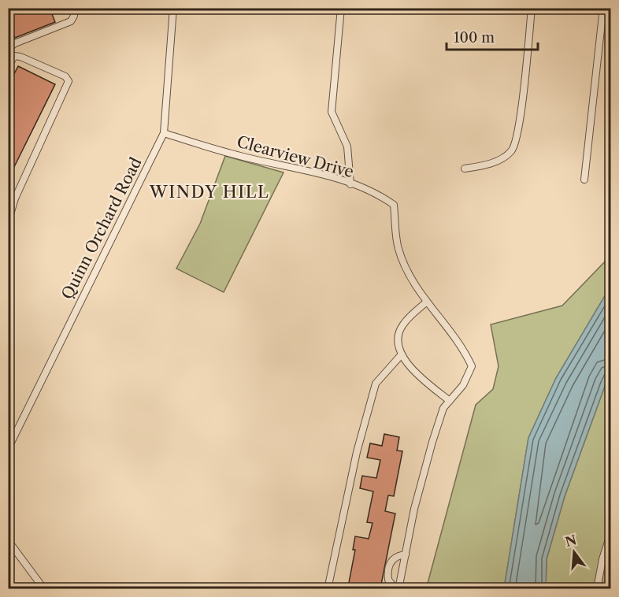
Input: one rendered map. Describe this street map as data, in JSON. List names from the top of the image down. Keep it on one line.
{"streets":{"street":["Clearview Drive","Quinn Orchard Road"]},"crossings":[["Clearview Drive","Quinn Orchard Road"]],"districts":["WINDY HILL"],"scale_bar":"100 m","north":"top"}
